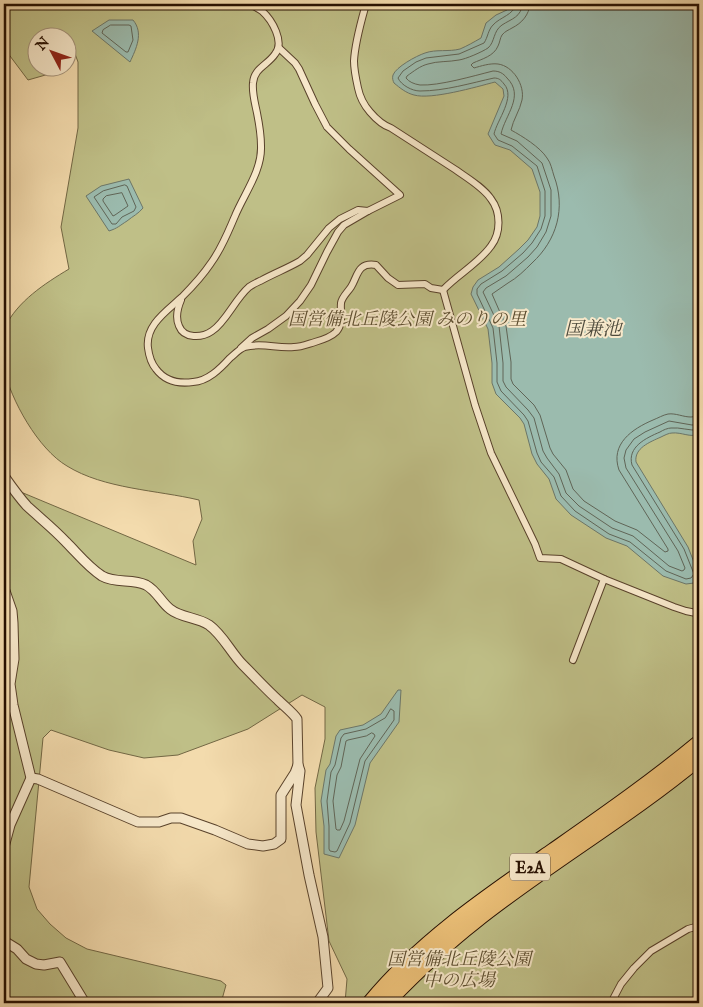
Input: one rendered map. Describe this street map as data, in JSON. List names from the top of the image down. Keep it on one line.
{"streets":{"highway":["E2A"]},"water":["国兼池"],"parks":["国営備北丘陵公園 みのりの里","国営備北丘陵公園 中の広場"],"north":"top left"}
